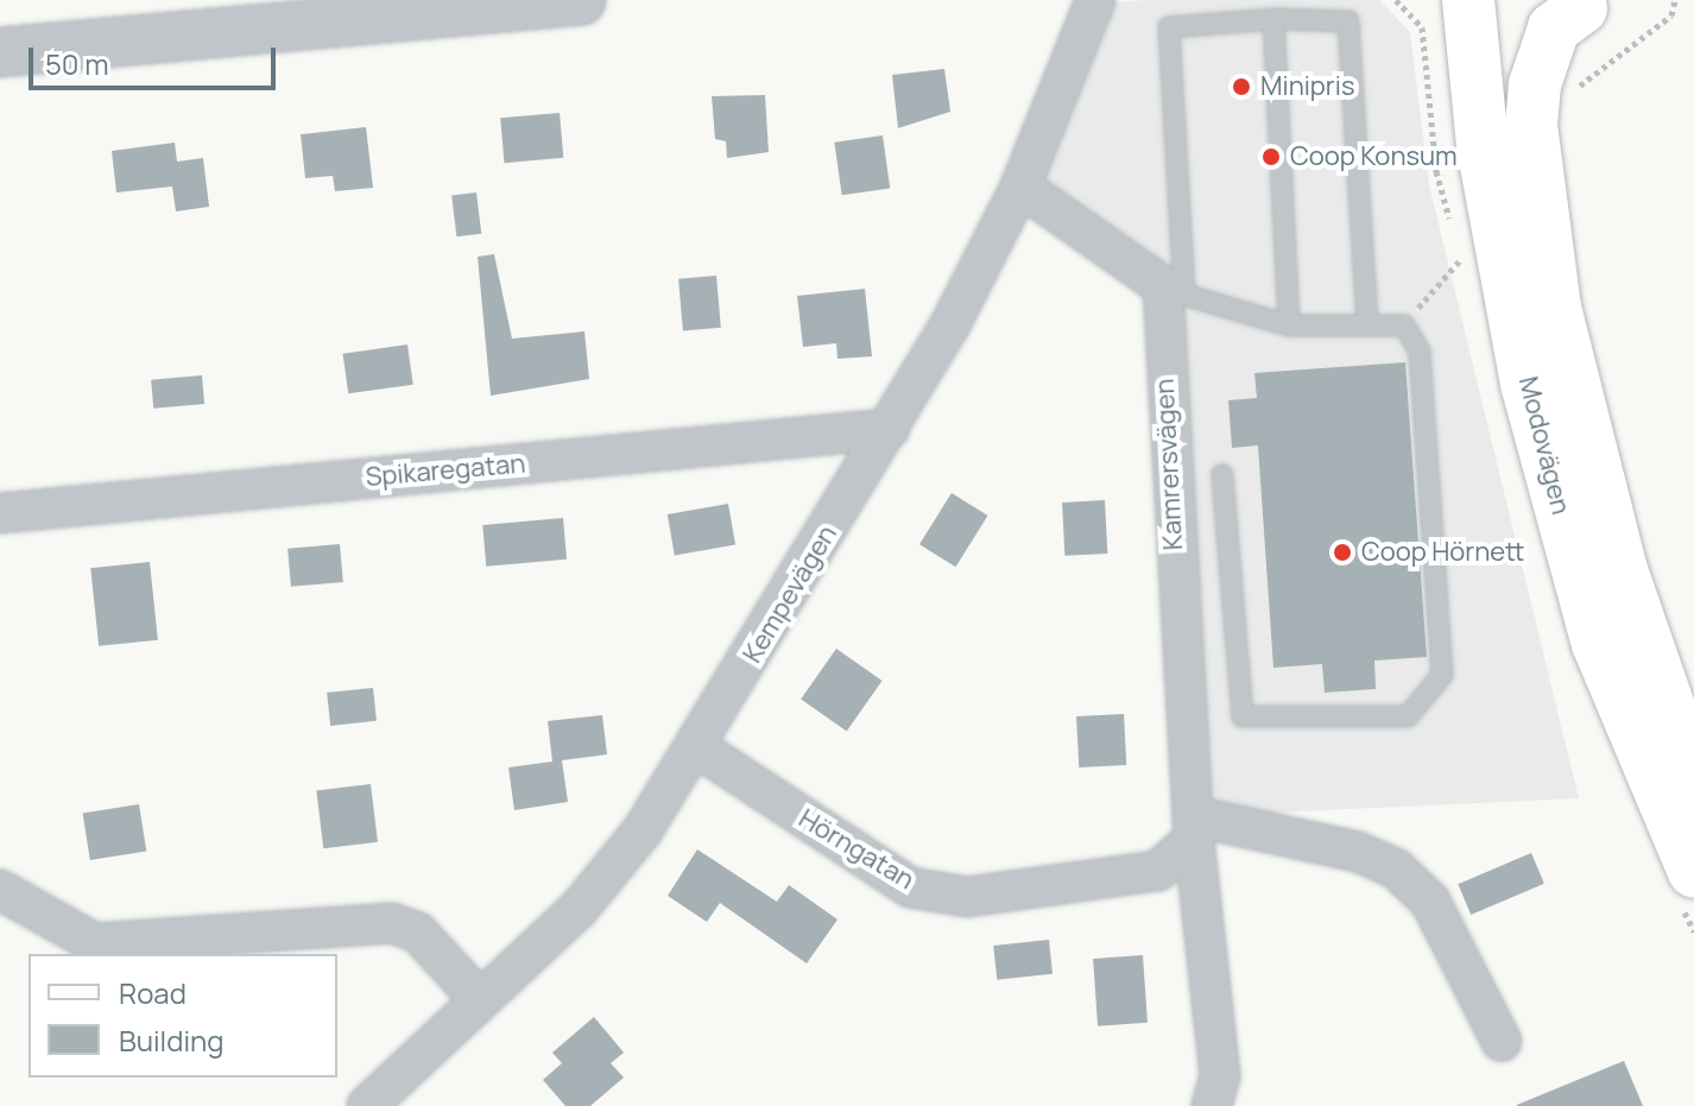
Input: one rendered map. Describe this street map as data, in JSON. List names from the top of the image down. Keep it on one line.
{"streets":{"main road":["Modovägen"],"street":["Kamrersvägen","Spikaregatan","Kempevägen","Hörngatan"]},"crossings":[["Kamrersvägen","Hörngatan"],["Spikaregatan","Kempevägen"],["Kempevägen","Hörngatan"]],"places":["Minipris","Coop Konsum","Coop Hörnett"],"legend":["Road","Building"],"scale_bar":"50 m"}
